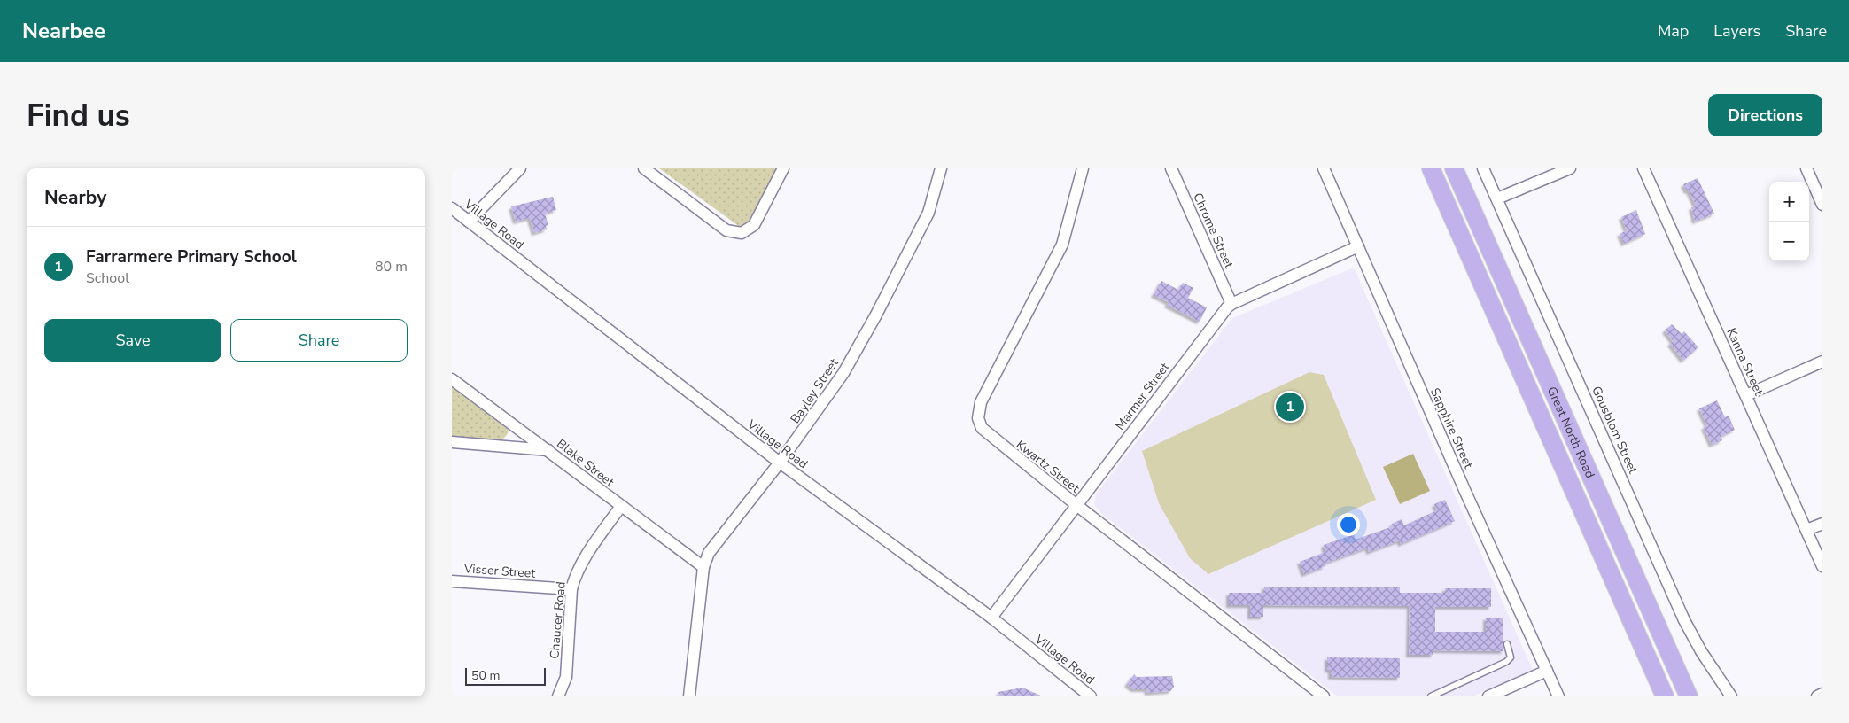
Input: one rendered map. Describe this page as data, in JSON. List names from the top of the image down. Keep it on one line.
{"streets":{"main road":["Great North Road"],"street":["Village Road","Chrome Street","Kanna Street","Bayley Street","Marmer Street","Sapphire Street","Gousblom Street","Blake Street","Kwartz Street","Visser Street","Chaucer Road"]},"crossings":[["Village Road","Bayley Street"],["Village Road","Marmer Street"],["Chrome Street","Marmer Street"],["Bayley Street","Blake Street"],["Marmer Street","Sapphire Street"],["Marmer Street","Kwartz Street"],["Blake Street","Chaucer Road"],["Visser Street","Chaucer Road"]],"scale_bar":"50 m","page":{"header":"Nearbee","nav":["Map","Layers","Share"],"buttons":["Directions",["Save","Share"]],"title":"Find us","heading":"Nearby","map_buttons":["+","−"],"list":[{"mark":"1","name":"Farrarmere Primary School","note":"School","value":"80 m"}],"pins":"1","scale":"50 m"}}
